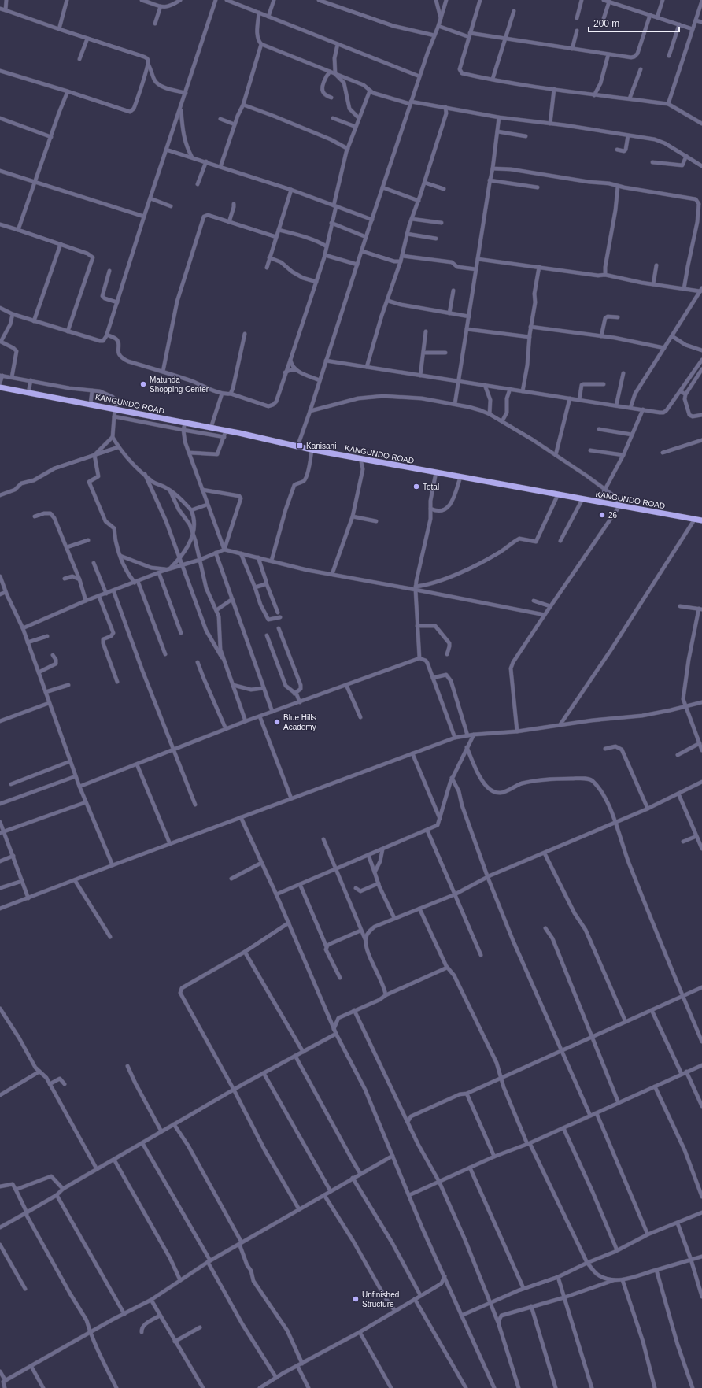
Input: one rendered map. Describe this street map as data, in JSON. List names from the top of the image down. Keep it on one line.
{"streets":{"highway":["KANGUNDO ROAD"]},"places":{"other":["Matunda Shopping Center","Total","26","Blue Hills Academy","Unfinished Structure"],"transit":["Kanisani"]},"scale_bar":"200 m"}
